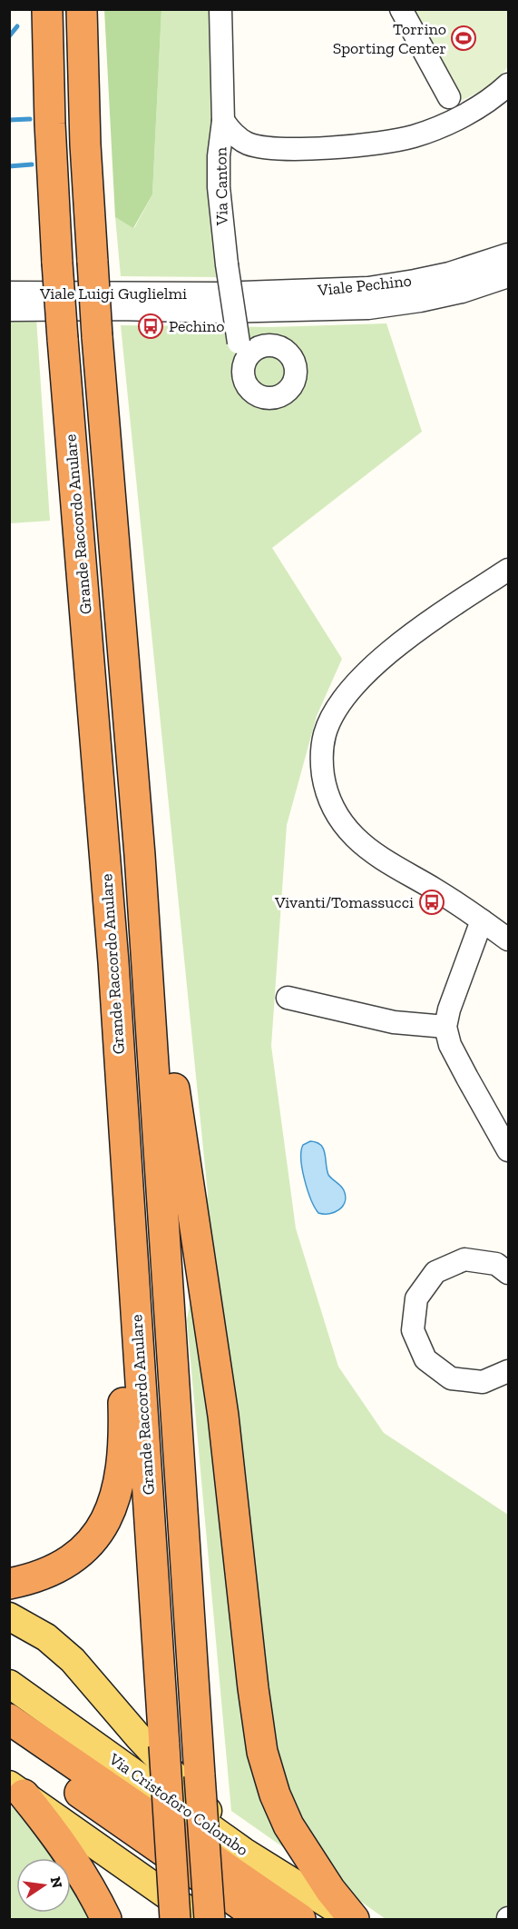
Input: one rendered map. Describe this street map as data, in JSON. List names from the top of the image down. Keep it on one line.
{"streets":{"highway":["Grande Raccordo Anulare","Via Cristoforo Colombo"],"street":["Via Canton","Viale Pechino","Viale Luigi Guglielmi"]},"crossings":[["Viale Pechino","Viale Luigi Guglielmi"]],"places":{"sports":["Torrino Sporting Center"],"bus stop":["Pechino","Vivanti/Tomassucci"]},"north":"right"}
